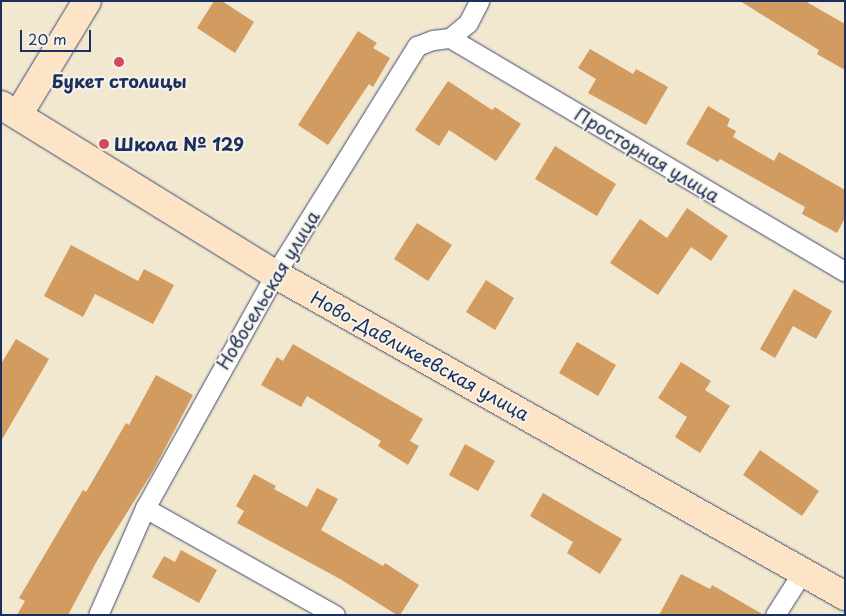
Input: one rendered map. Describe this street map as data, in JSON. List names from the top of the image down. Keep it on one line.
{"streets":{"street":["Просторная улица","Новосельская улица","Ново-Давликеевская улица"]},"crossings":[["Просторная улица","Новосельская улица"],["Новосельская улица","Ново-Давликеевская улица"]],"places":["Букет столицы","Школа № 129"],"scale_bar":"20 m"}
